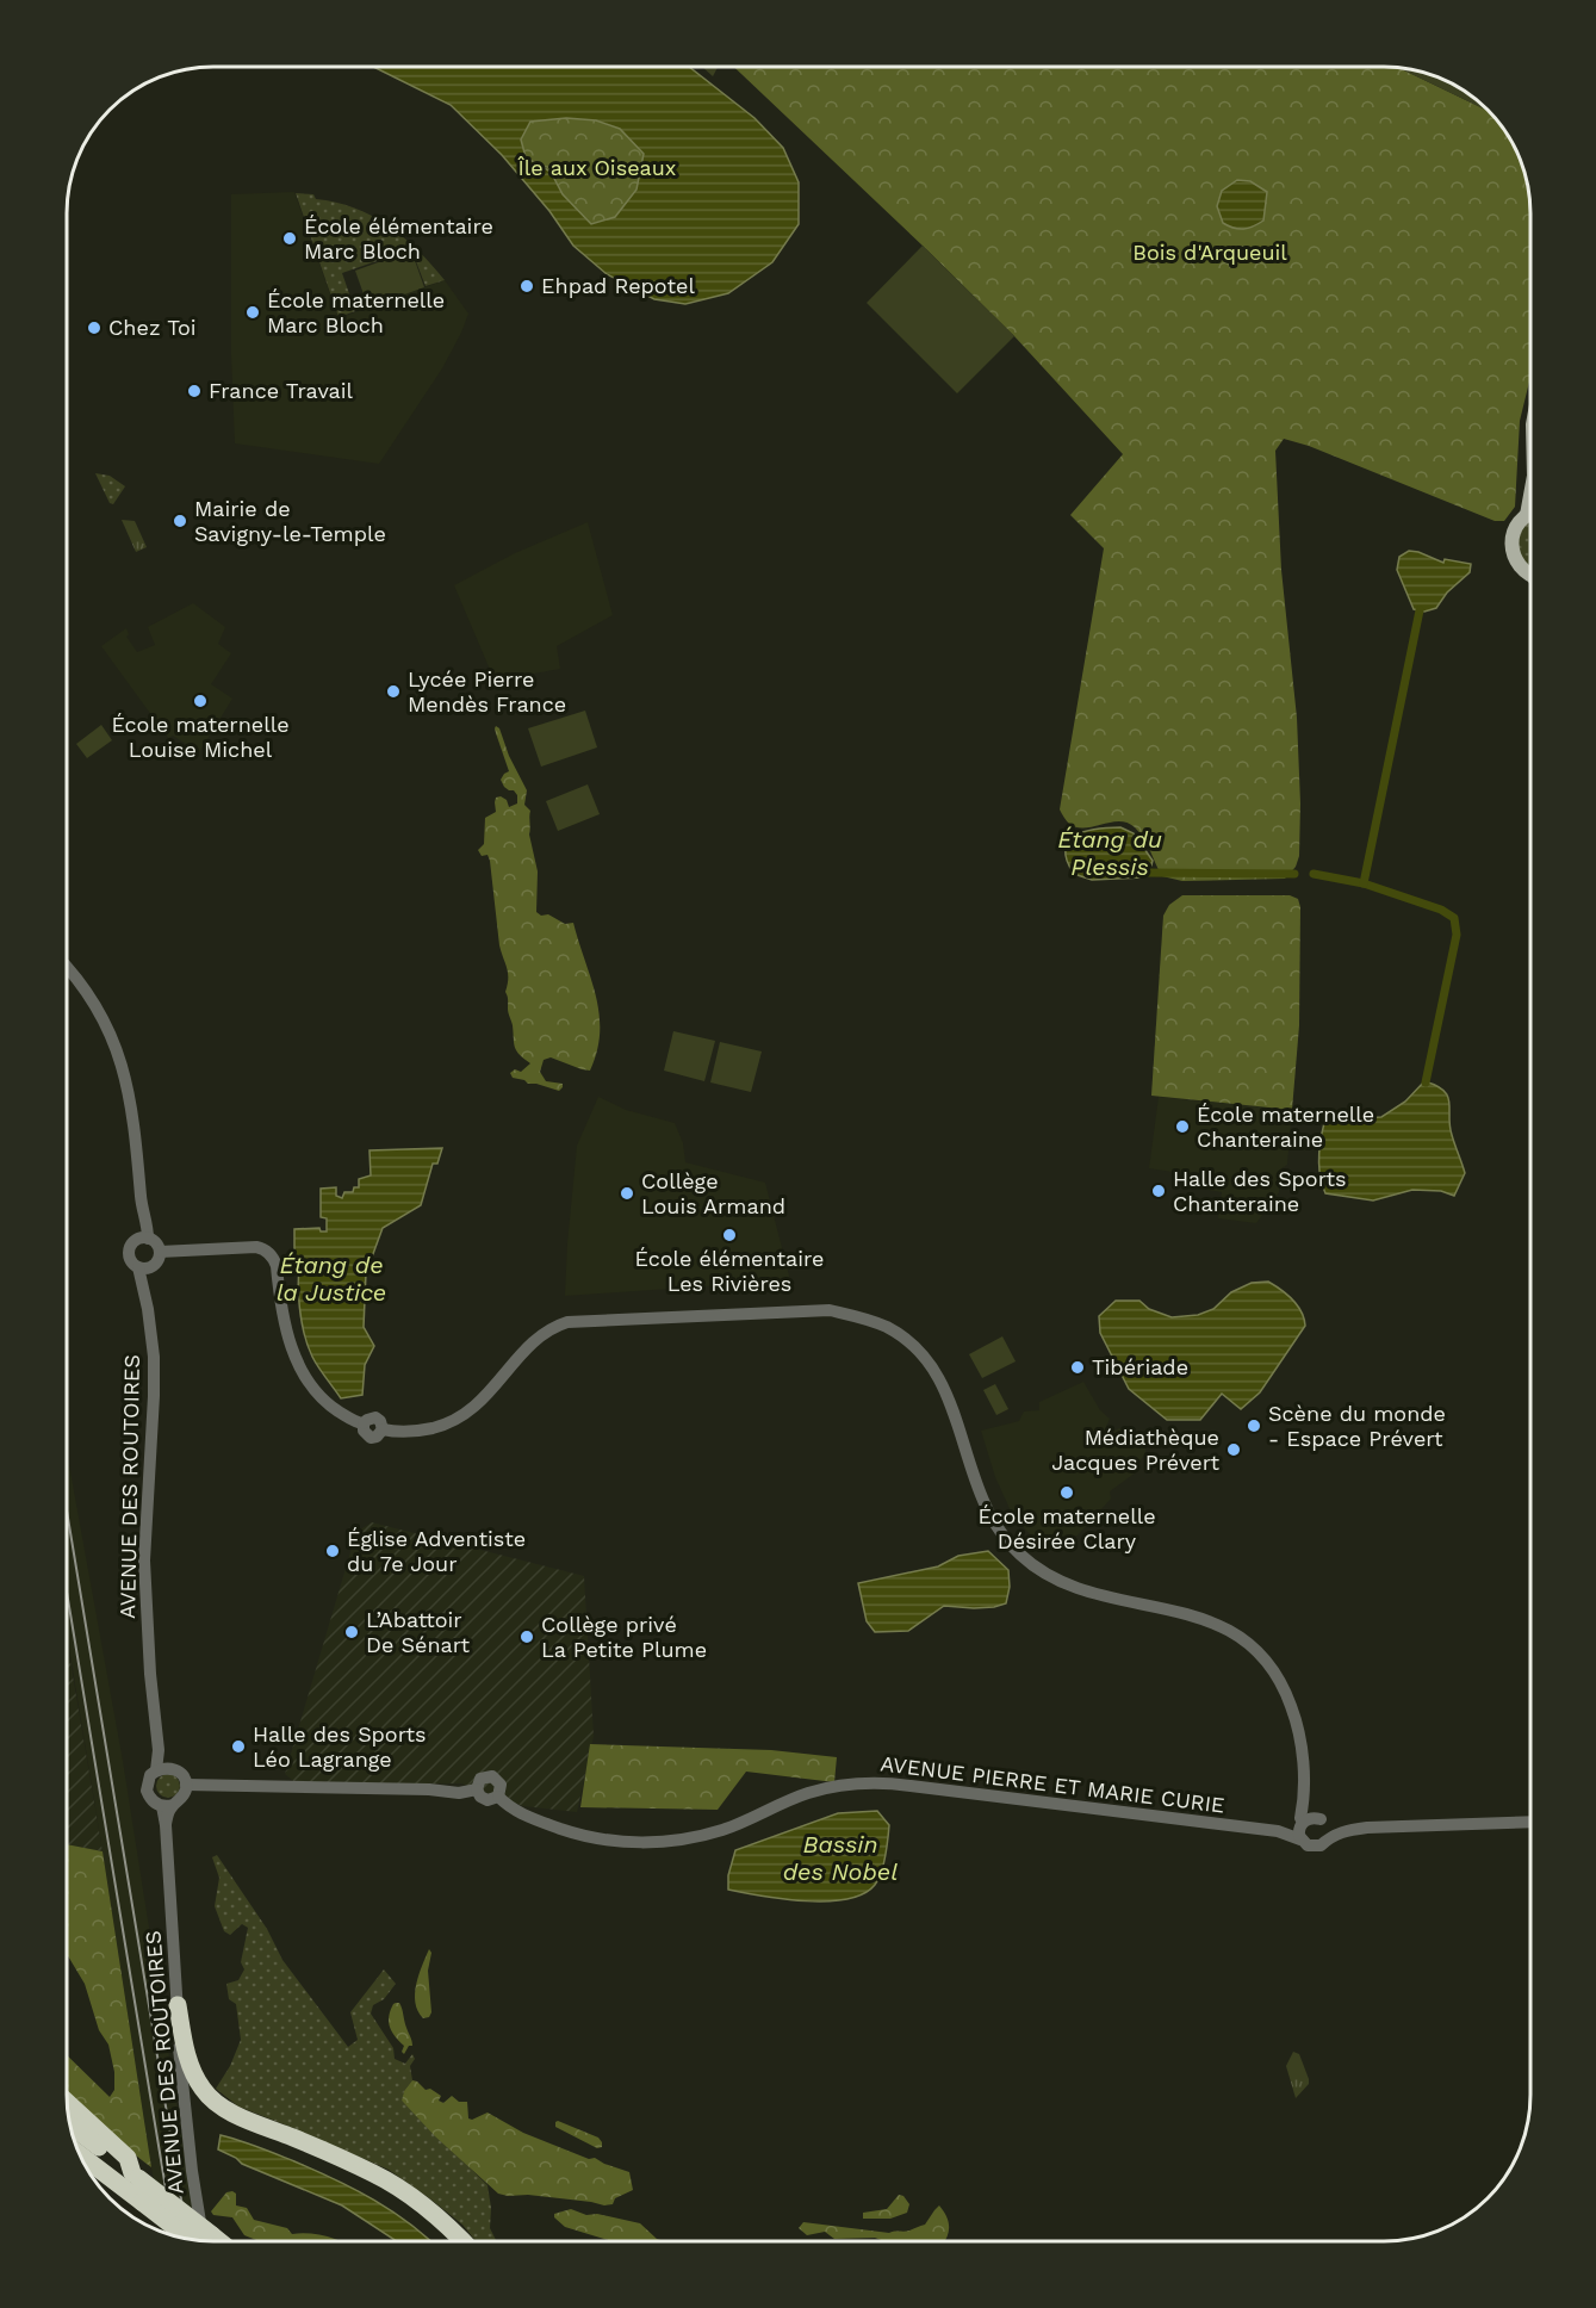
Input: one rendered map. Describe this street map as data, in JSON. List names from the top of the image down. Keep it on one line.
{"streets":{"street":["AVENUE DES ROUTOIRES","AVENUE PIERRE ET MARIE CURIE"]},"water":["Étang du Plessis","Étang de la Justice","Bassin des Nobel"],"parks":["Île aux Oiseaux","Bois d'Arqueuil"],"places":["École élémentaire Marc Bloch","Ehpad Repotel","École maternelle Marc Bloch","Chez Toi","France Travail","Mairie de Savigny-le-Temple","Lycée Pierre Mendès France","École maternelle Louise Michel","École maternelle Chanteraine","Halle des Sports Chanteraine","Collège Louis Armand","École élémentaire Les Rivières","Tibériade","Scène du monde - Espace Prévert","Médiathèque Jacques Prévert","École maternelle Désirée Clary","Église Adventiste du 7e Jour","L’Abattoir De Sénart","Collège privé La Petite Plume","Halle des Sports Léo Lagrange"]}
